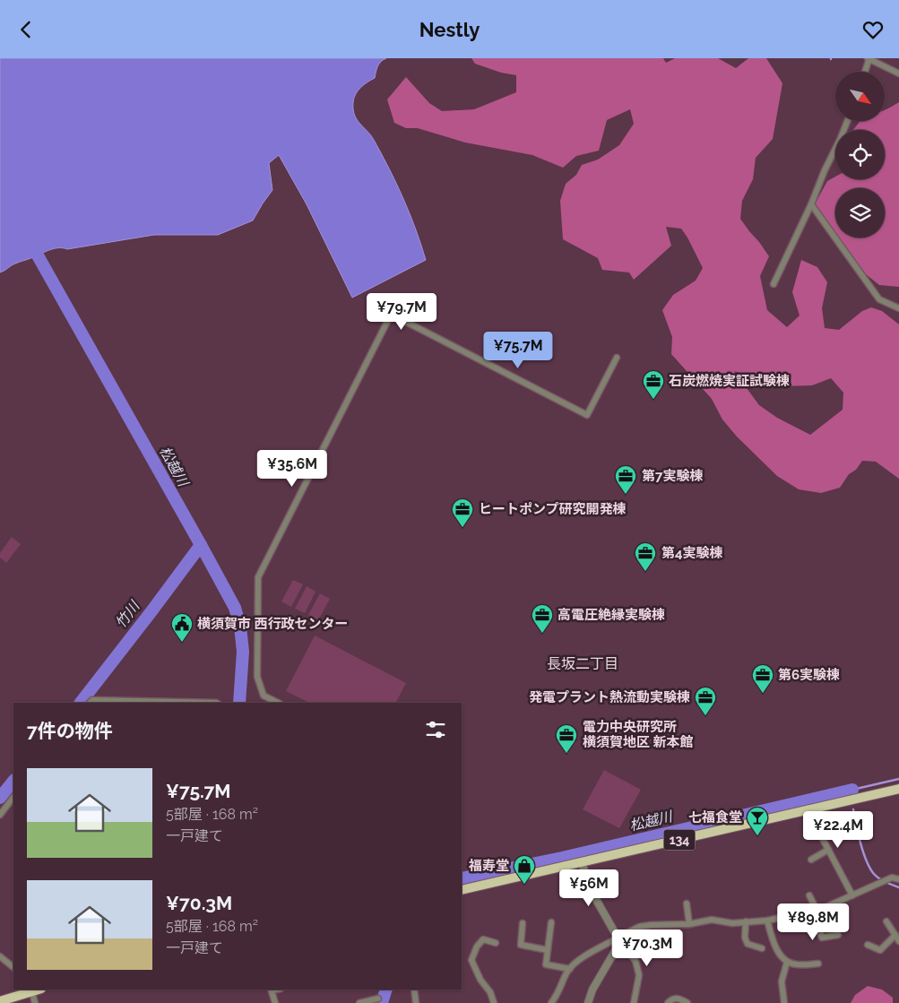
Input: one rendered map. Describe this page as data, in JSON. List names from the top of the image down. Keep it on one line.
{"streets":{"highway":["134"]},"districts":["長坂二丁目"],"water":["松越川","竹川"],"places":{"office":["石炭燃焼実証試験棟","第7実験棟","ヒートポンプ研究開発棟","第4実験棟","高電圧絶縁実験棟","第6実験棟","発電プラント熱流動実験棟","電力中央研究所 横須賀地区 新本館"],"public building":["横須賀市 西行政センター"],"bar":["七福食堂"],"shop":["福寿堂"]},"north":"bottom right","page":{"header":"Nestly","price":["¥79.7M","¥75.7M","¥35.6M","¥22.4M","¥56M","¥89.8M","¥70.3M"],"heading":"7件の物件","list":[{"name":"¥75.7M","note":"5部屋 · 168 m² · 一戸建て"},{"name":"¥70.3M","note":"5部屋 · 168 m² · 一戸建て"}]}}
